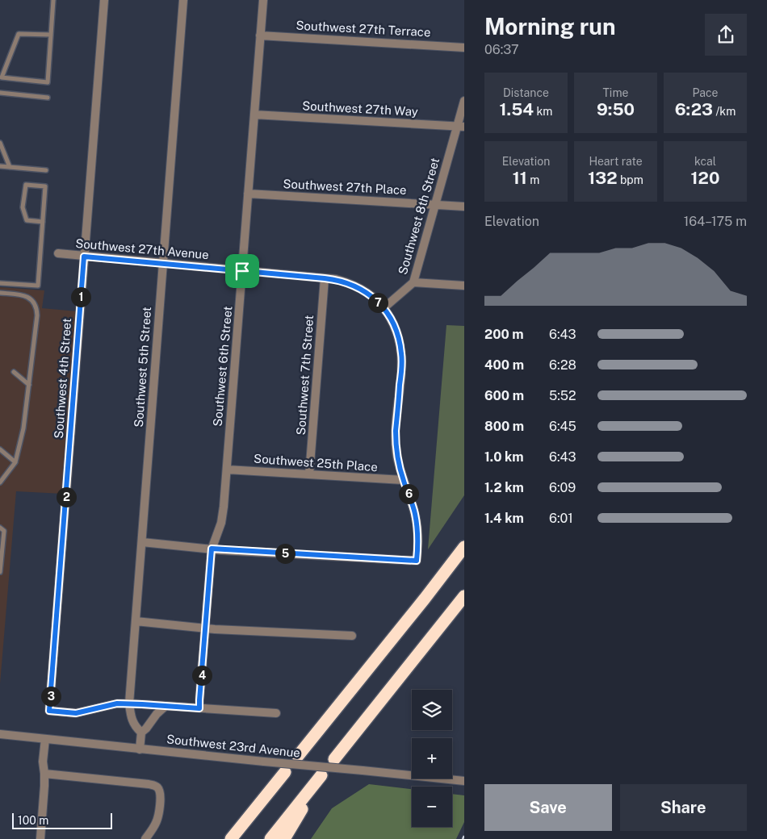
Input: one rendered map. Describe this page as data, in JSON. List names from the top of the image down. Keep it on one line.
{"streets":{"street":["Southwest 27th Terrace","Southwest 27th Way","Southwest 27th Place","Southwest 8th Street","Southwest 27th Avenue","Southwest 6th Street","Southwest 5th Street","Southwest 7th Street","Southwest 4th Street","Southwest 25th Place","Southwest 23rd Avenue"]},"crossings":[["Southwest 27th Terrace","Southwest 6th Street"],["Southwest 27th Way","Southwest 8th Street"],["Southwest 27th Way","Southwest 6th Street"],["Southwest 27th Place","Southwest 8th Street"],["Southwest 27th Place","Southwest 6th Street"],["Southwest 8th Street","Southwest 27th Avenue"],["Southwest 27th Avenue","Southwest 6th Street"],["Southwest 27th Avenue","Southwest 5th Street"],["Southwest 27th Avenue","Southwest 7th Street"],["Southwest 27th Avenue","Southwest 4th Street"],["Southwest 6th Street","Southwest 25th Place"],["Southwest 5th Street","Southwest 4th Street"],["Southwest 7th Street","Southwest 25th Place"]],"scale_bar":"100 m","page":{"heading":["Morning run","06:37"],"stats":[["Distance","1.54 km"],["Time","9:50"],["Pace","6:23 /km"],["Elevation","11 m"],["Heart rate","132 bpm"],["kcal","120"]],"chart":["Elevation","164–175 m"],"pins":["1","7","6","2","5","4","3"],"list":[{"name":"200 m","note":"6:43"},{"name":"400 m","note":"6:28"},{"name":"600 m","note":"5:52"},{"name":"800 m","note":"6:45"},{"name":"1.0 km","note":"6:43"},{"name":"1.2 km","note":"6:09"},{"name":"1.4 km","note":"6:01"}],"map_buttons":["+","−"],"buttons":["Save","Share"],"scale":"100 m"}}
